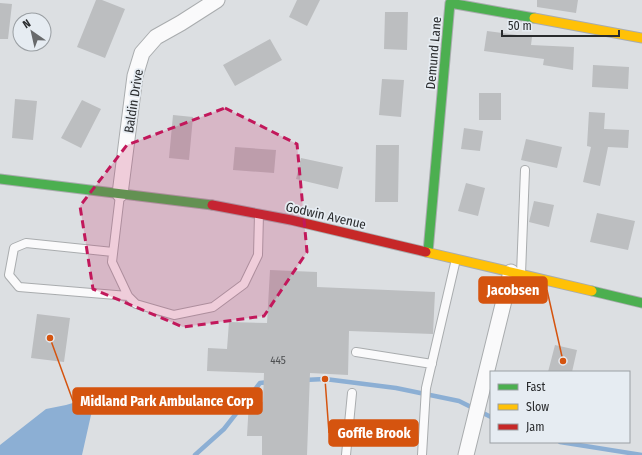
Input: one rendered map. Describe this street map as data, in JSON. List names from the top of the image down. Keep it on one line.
{"streets":{"main road":["Demund Lane","Godwin Avenue"],"street":["Baldin Drive"]},"crossings":[["Demund Lane","Godwin Avenue"],["Baldin Drive","Godwin Avenue"]],"places":["Midland Park Ambulance Corp","Jacobsen","Goffle Brook"],"house_numbers":["445"],"legend":["Fast","Slow","Jam"],"scale_bar":"50 m","north":"top left"}
